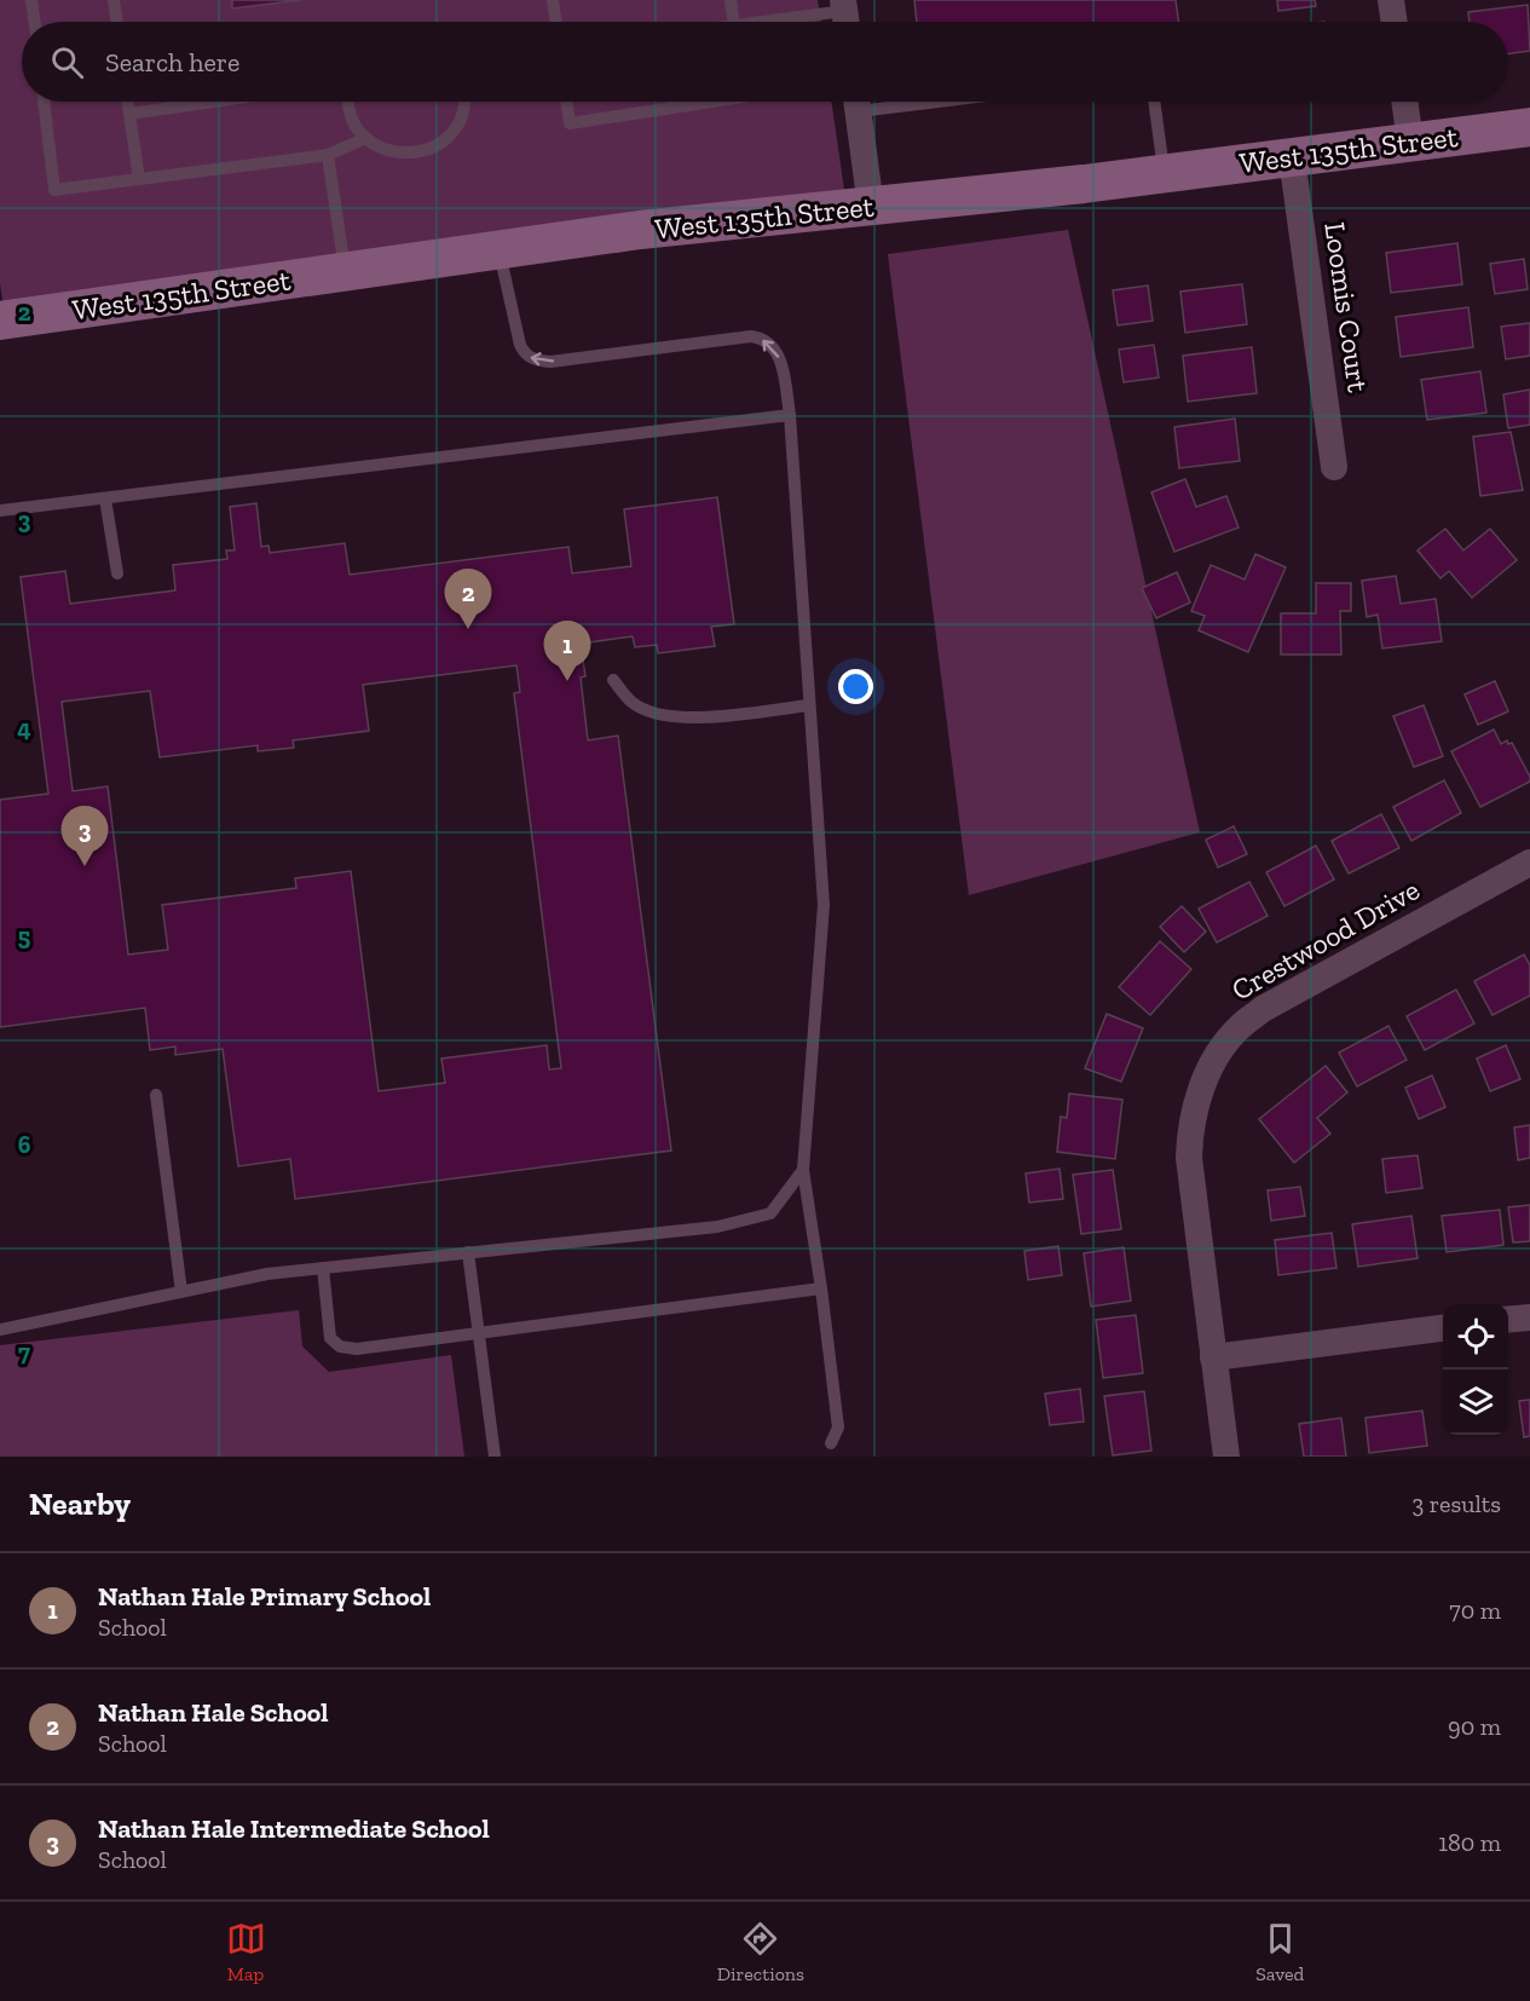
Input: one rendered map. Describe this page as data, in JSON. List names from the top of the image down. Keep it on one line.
{"streets":{"street":["West 135th Street","Loomis Court","Crestwood Drive"]},"crossings":[["West 135th Street","Loomis Court"]],"page":{"search":"Search here","pins":["2","1","3"],"heading":["Nearby","3 results"],"list":[{"mark":"1","name":"Nathan Hale Primary School","note":"School","value":"70 m"},{"mark":"2","name":"Nathan Hale School","note":"School","value":"90 m"},{"mark":"3","name":"Nathan Hale Intermediate School","note":"School","value":"180 m"}],"nav":["Map","Directions","Saved"]},"grid":{"rows":["2","3","4","5","6","7"]}}
